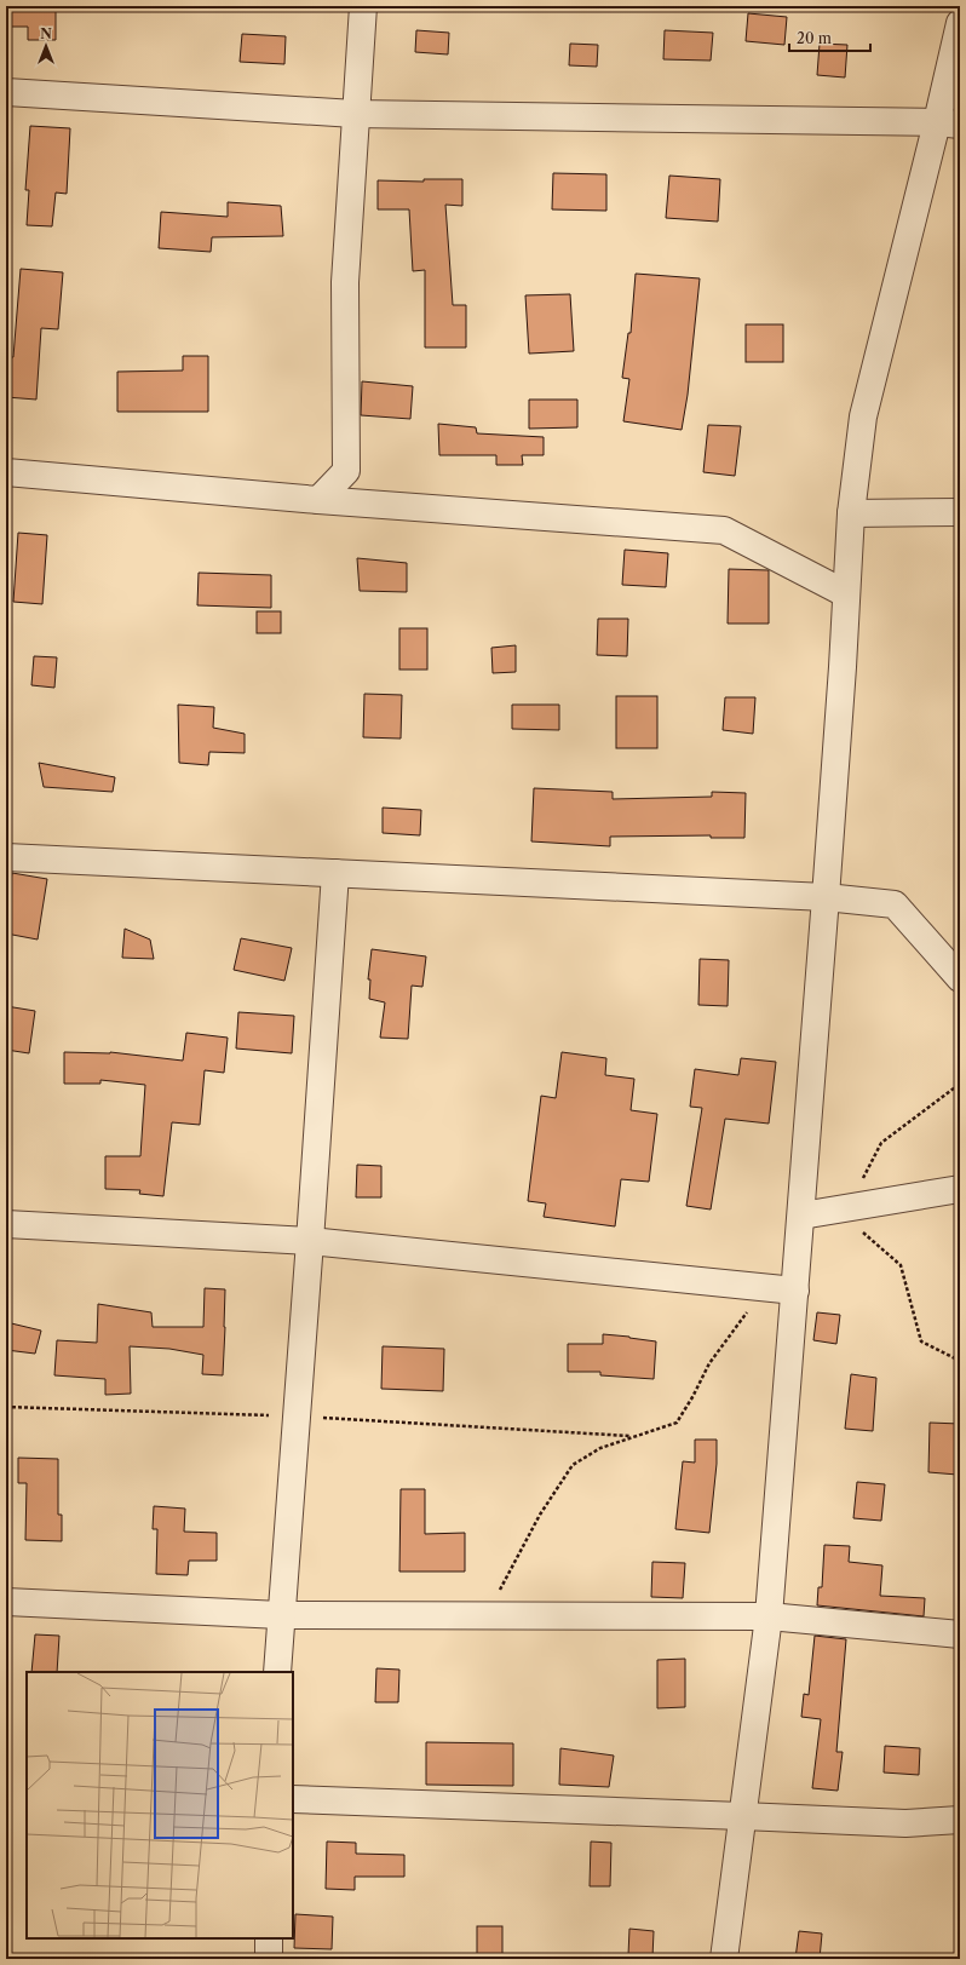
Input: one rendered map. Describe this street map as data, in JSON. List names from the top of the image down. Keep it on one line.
{"scale_bar":"20 m","north":"top"}
